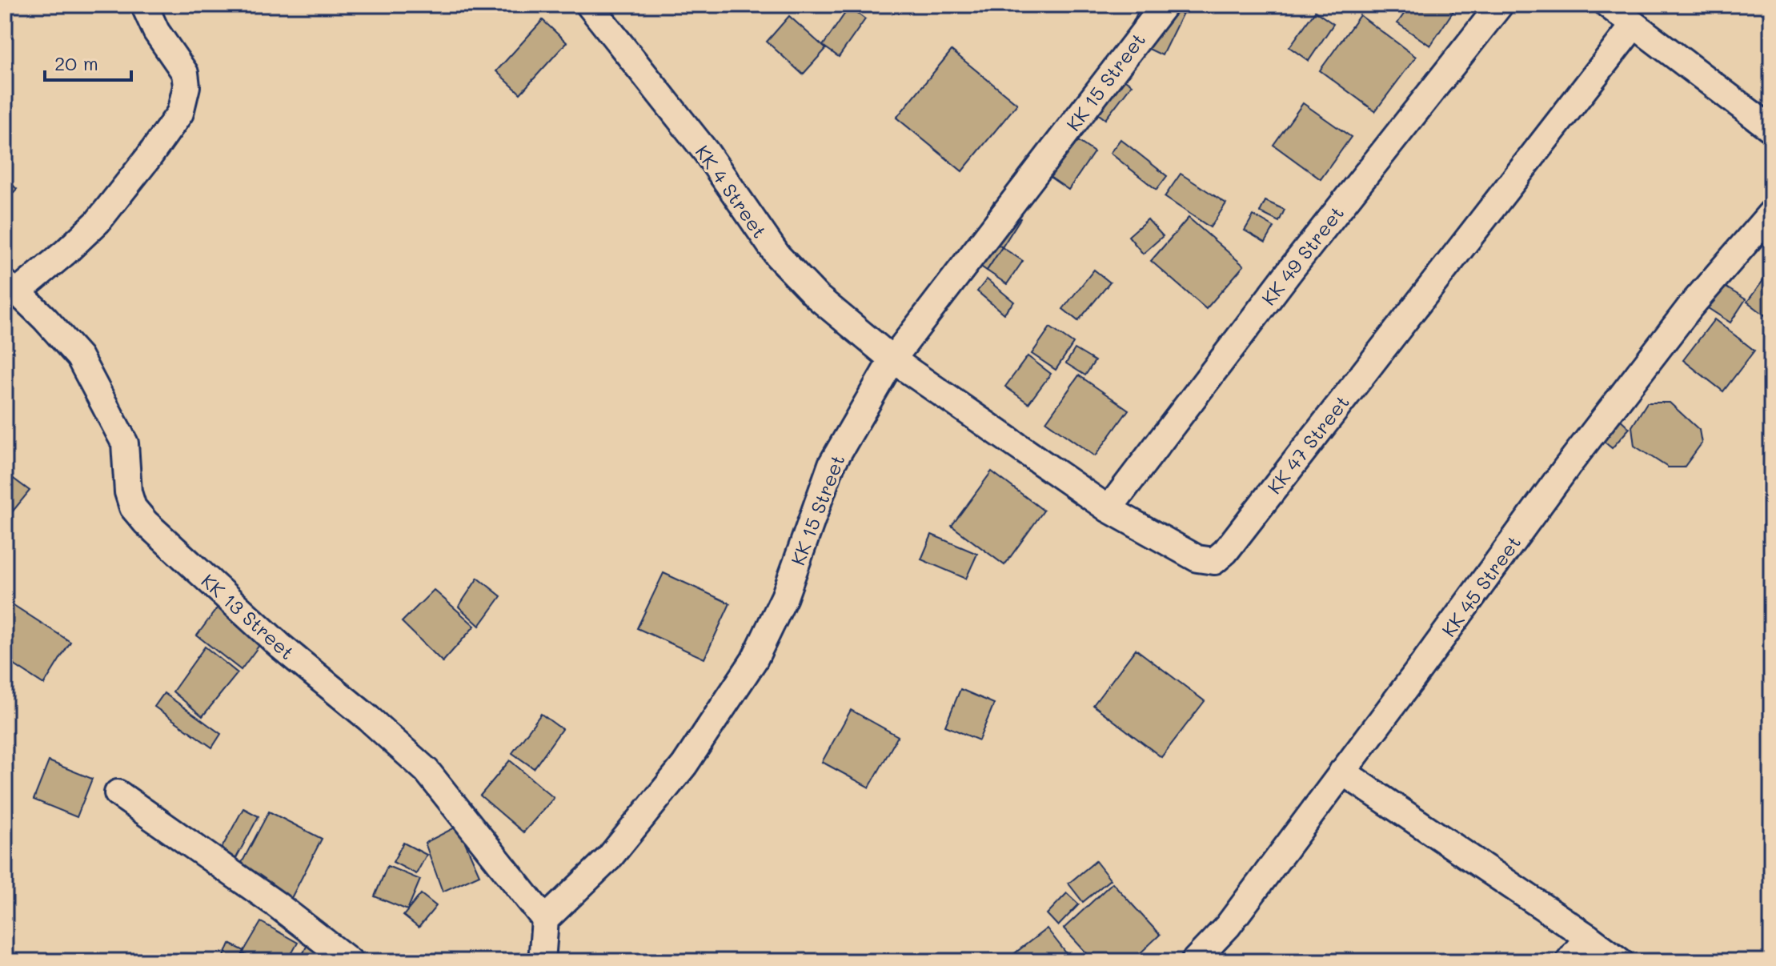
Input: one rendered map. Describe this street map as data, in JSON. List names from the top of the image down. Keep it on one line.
{"streets":{"street":["KK 15 Street","KK 4 Street","KK 49 Street","KK 47 Street","KK 45 Street","KK 13 Street"]},"crossings":[["KK 15 Street","KK 4 Street"],["KK 15 Street","KK 47 Street"],["KK 15 Street","KK 13 Street"],["KK 4 Street","KK 47 Street"],["KK 49 Street","KK 47 Street"]],"scale_bar":"20 m"}
